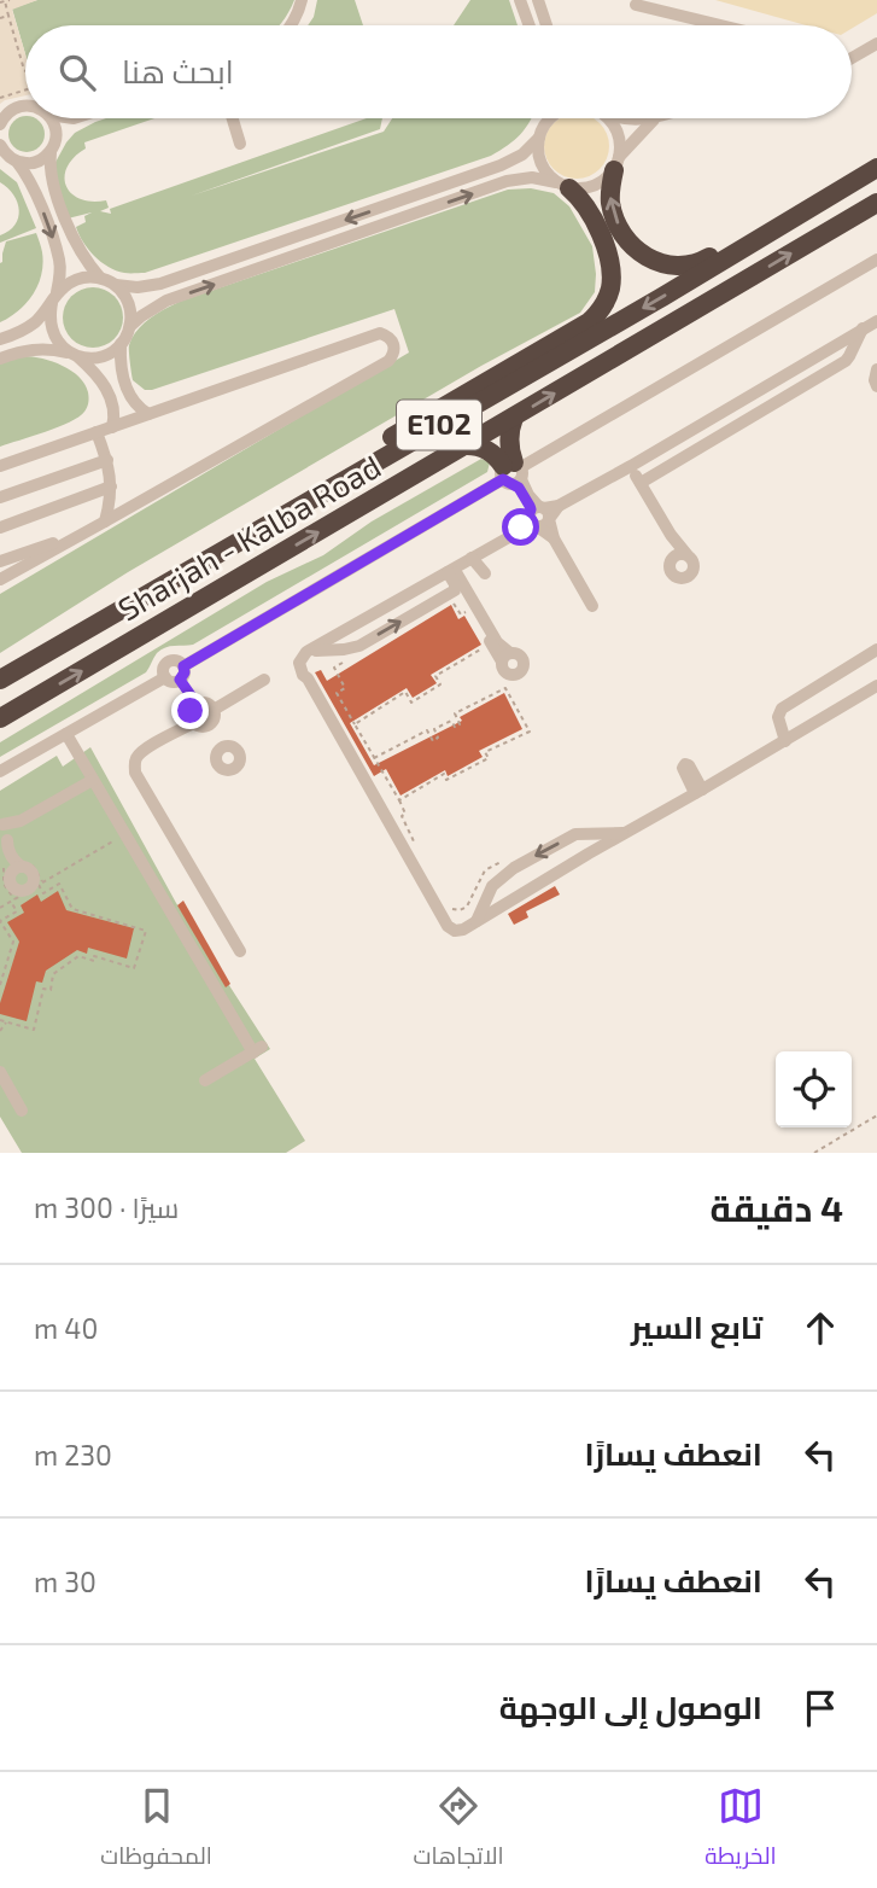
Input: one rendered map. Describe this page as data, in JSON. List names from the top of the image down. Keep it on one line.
{"streets":{"highway":["E102","Sharjah - Kalba Road"]},"page":{"search":"ابحث هنا","heading":["4 دقيقة","سيرًا · 300 m"],"list":[["تابع السير","40 m"],["انعطف يسارًا","230 m"],["انعطف يسارًا","30 m"],"الوصول إلى الوجهة"],"nav":["الخريطة","الاتجاهات","المحفوظات"]}}
